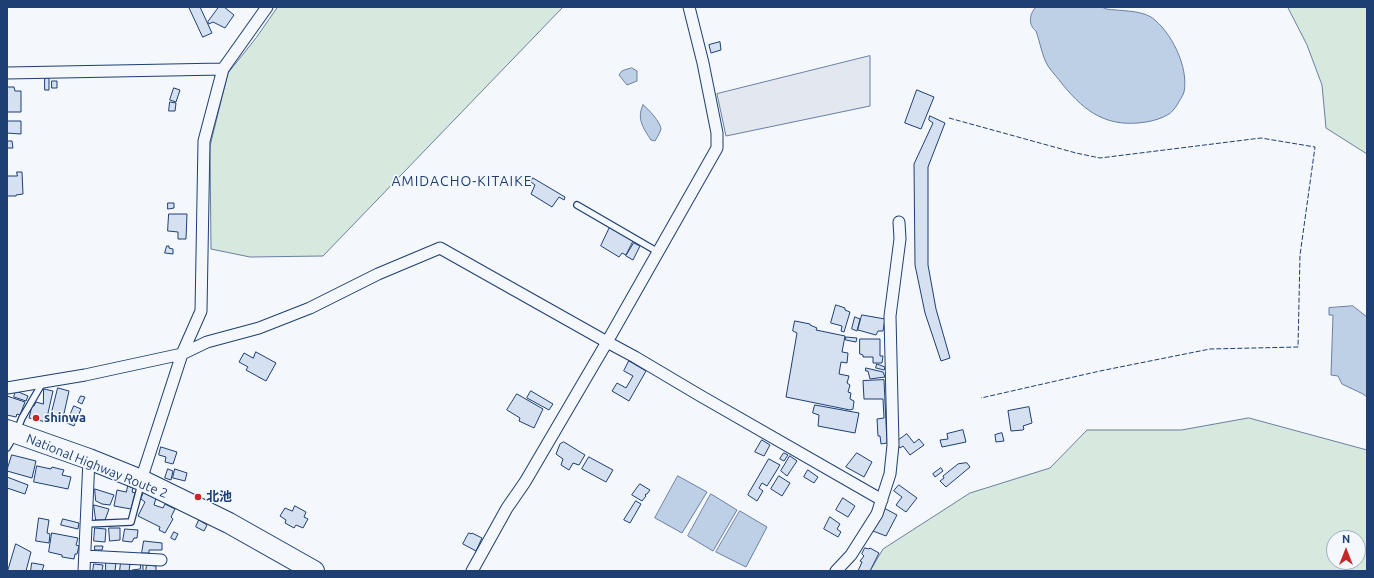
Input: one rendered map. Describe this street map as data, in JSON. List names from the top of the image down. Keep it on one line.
{"streets":{"highway":["National Highway Route 2"]},"districts":["AMIDACHO-KITAIKE"],"places":["shinwa","北池"],"north":"top"}
